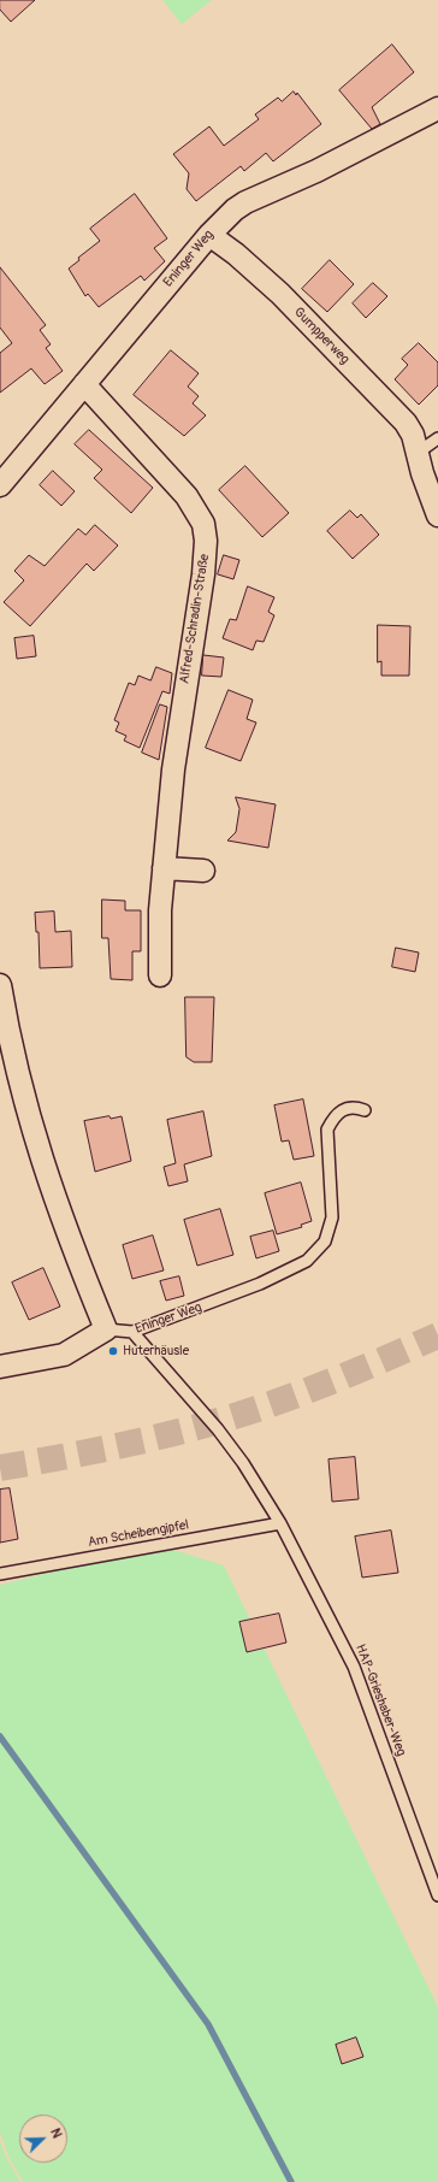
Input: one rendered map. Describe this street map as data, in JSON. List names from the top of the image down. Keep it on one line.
{"streets":{"street":["Eninger Weg","Gumpperweg","Alfred-Schradin-Straße"],"lane":["Am Scheibengipfel","HAP-Grieshaber-Weg"]},"crossings":[["Eninger Weg","Gumpperweg"],["Eninger Weg","Alfred-Schradin-Straße"],["Eninger Weg","HAP-Grieshaber-Weg"],["Am Scheibengipfel","HAP-Grieshaber-Weg"]],"places":["Huterhäusle"],"north":"top right"}
